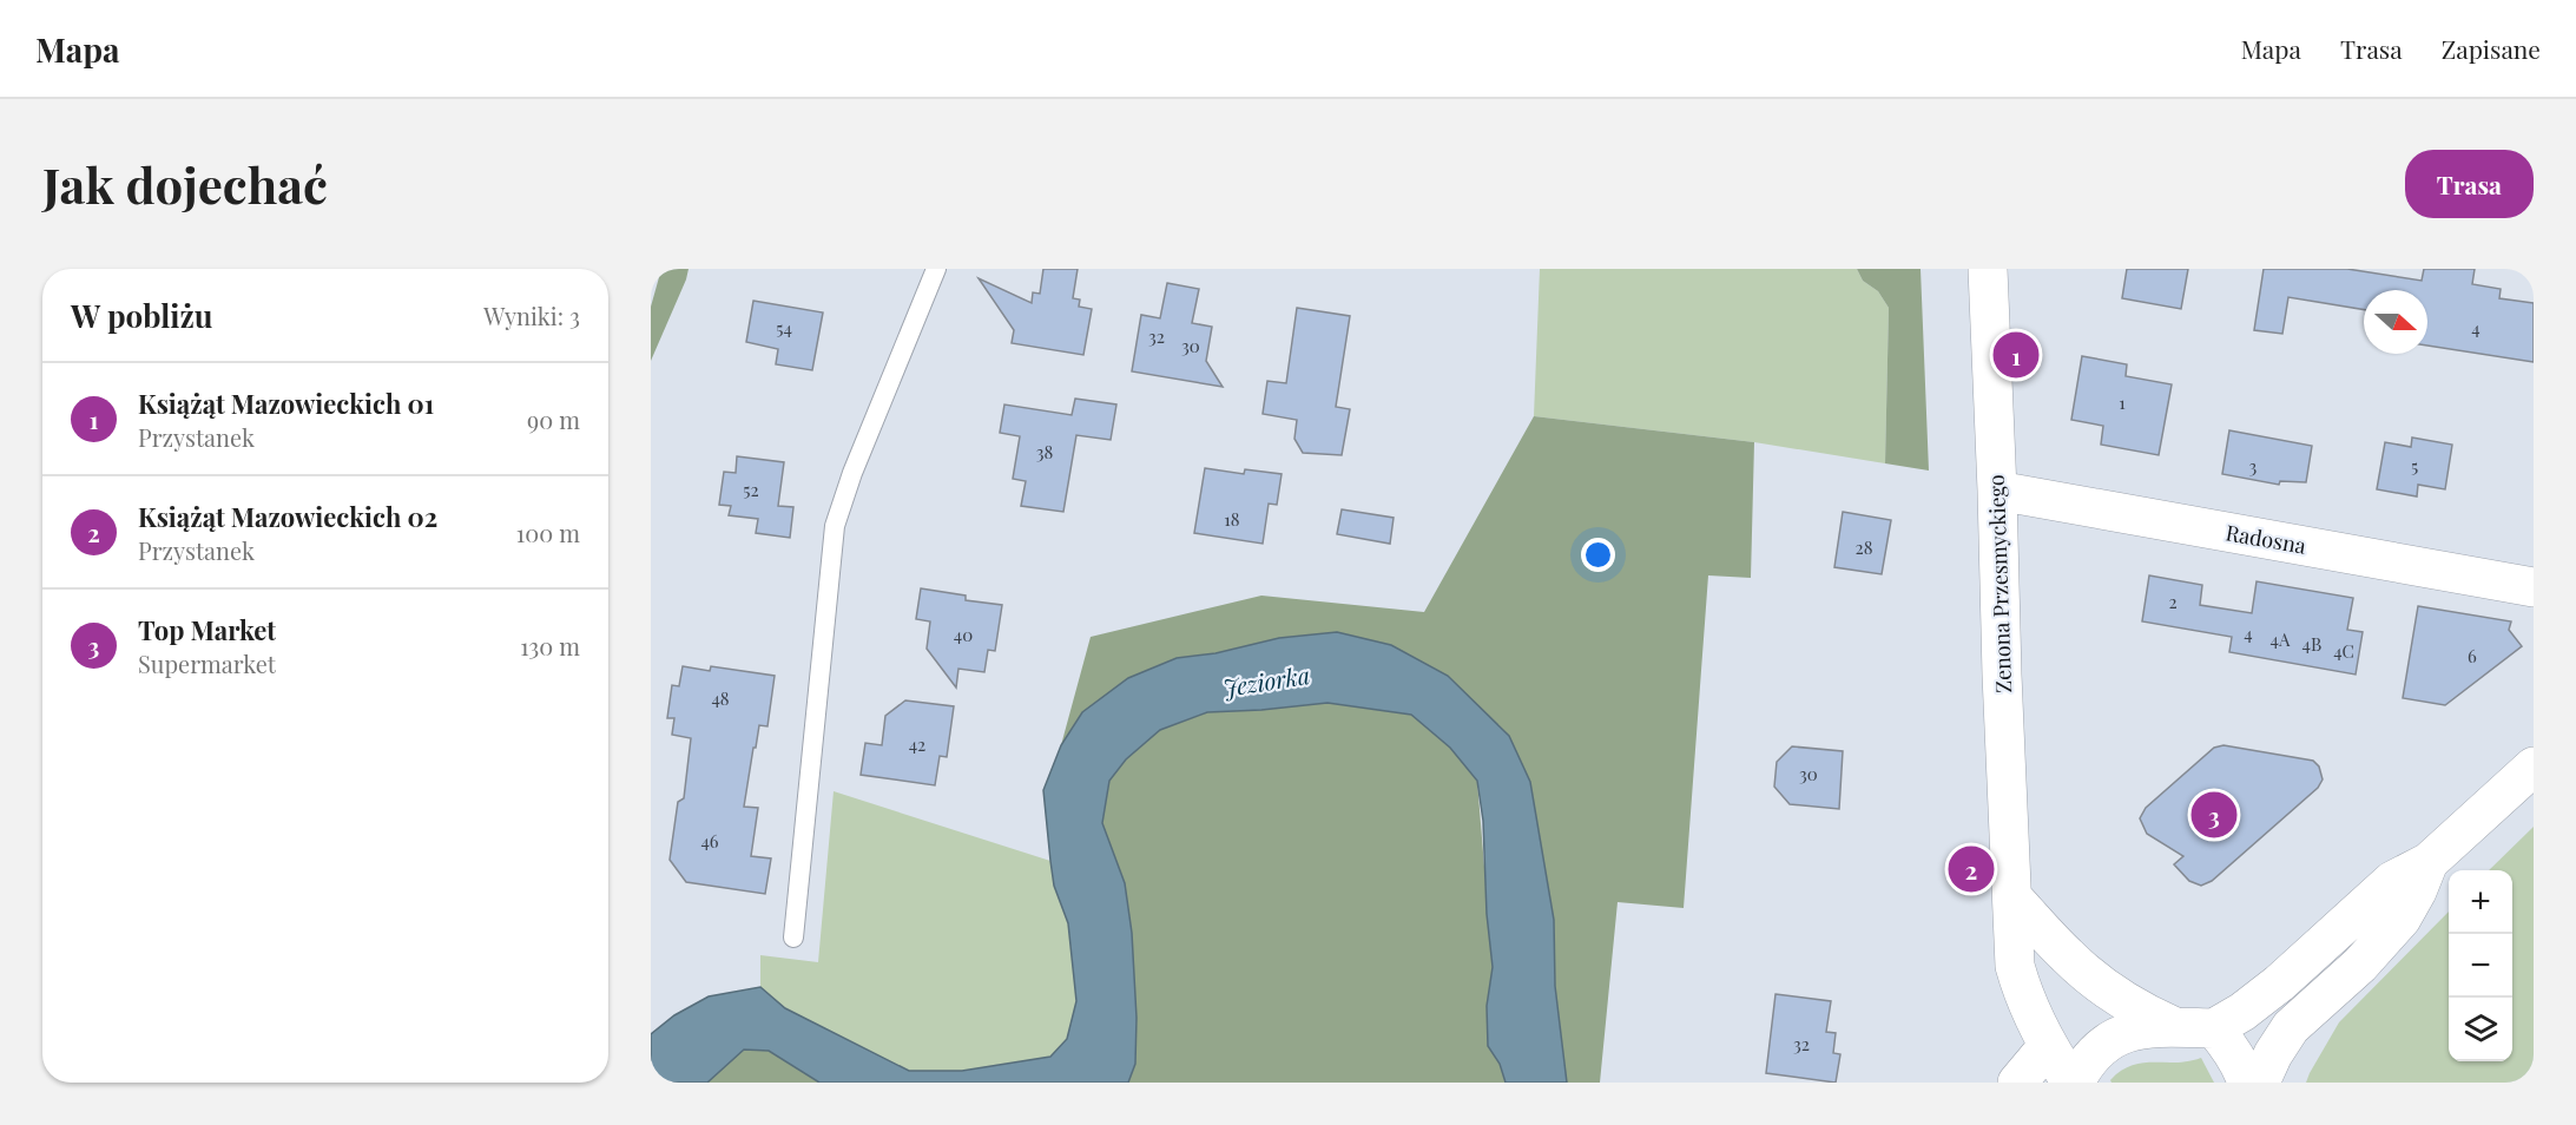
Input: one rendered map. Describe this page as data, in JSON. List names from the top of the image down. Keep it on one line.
{"streets":{"street":["Radosna","Zenona Przesmyckiego"]},"crossings":[["Radosna","Zenona Przesmyckiego"]],"water":["Jeziorka"],"house_numbers":["54","4","32","30","1","38","3","5","52","18","28","2","4","40","4A","4B","4C","6","48","42","30","46","32"],"north":"right","page":{"header":"Mapa","nav":["Mapa","Trasa","Zapisane"],"buttons":"Trasa","title":"Jak dojechać","heading":["W pobliżu","Wyniki: 3"],"pins":["1","3","2"],"list":[{"mark":"1","name":"Książąt Mazowieckich 01","note":"Przystanek","value":"90 m"},{"mark":"2","name":"Książąt Mazowieckich 02","note":"Przystanek","value":"100 m"},{"mark":"3","name":"Top Market","note":"Supermarket","value":"130 m"}],"map_buttons":["+","−"]}}
